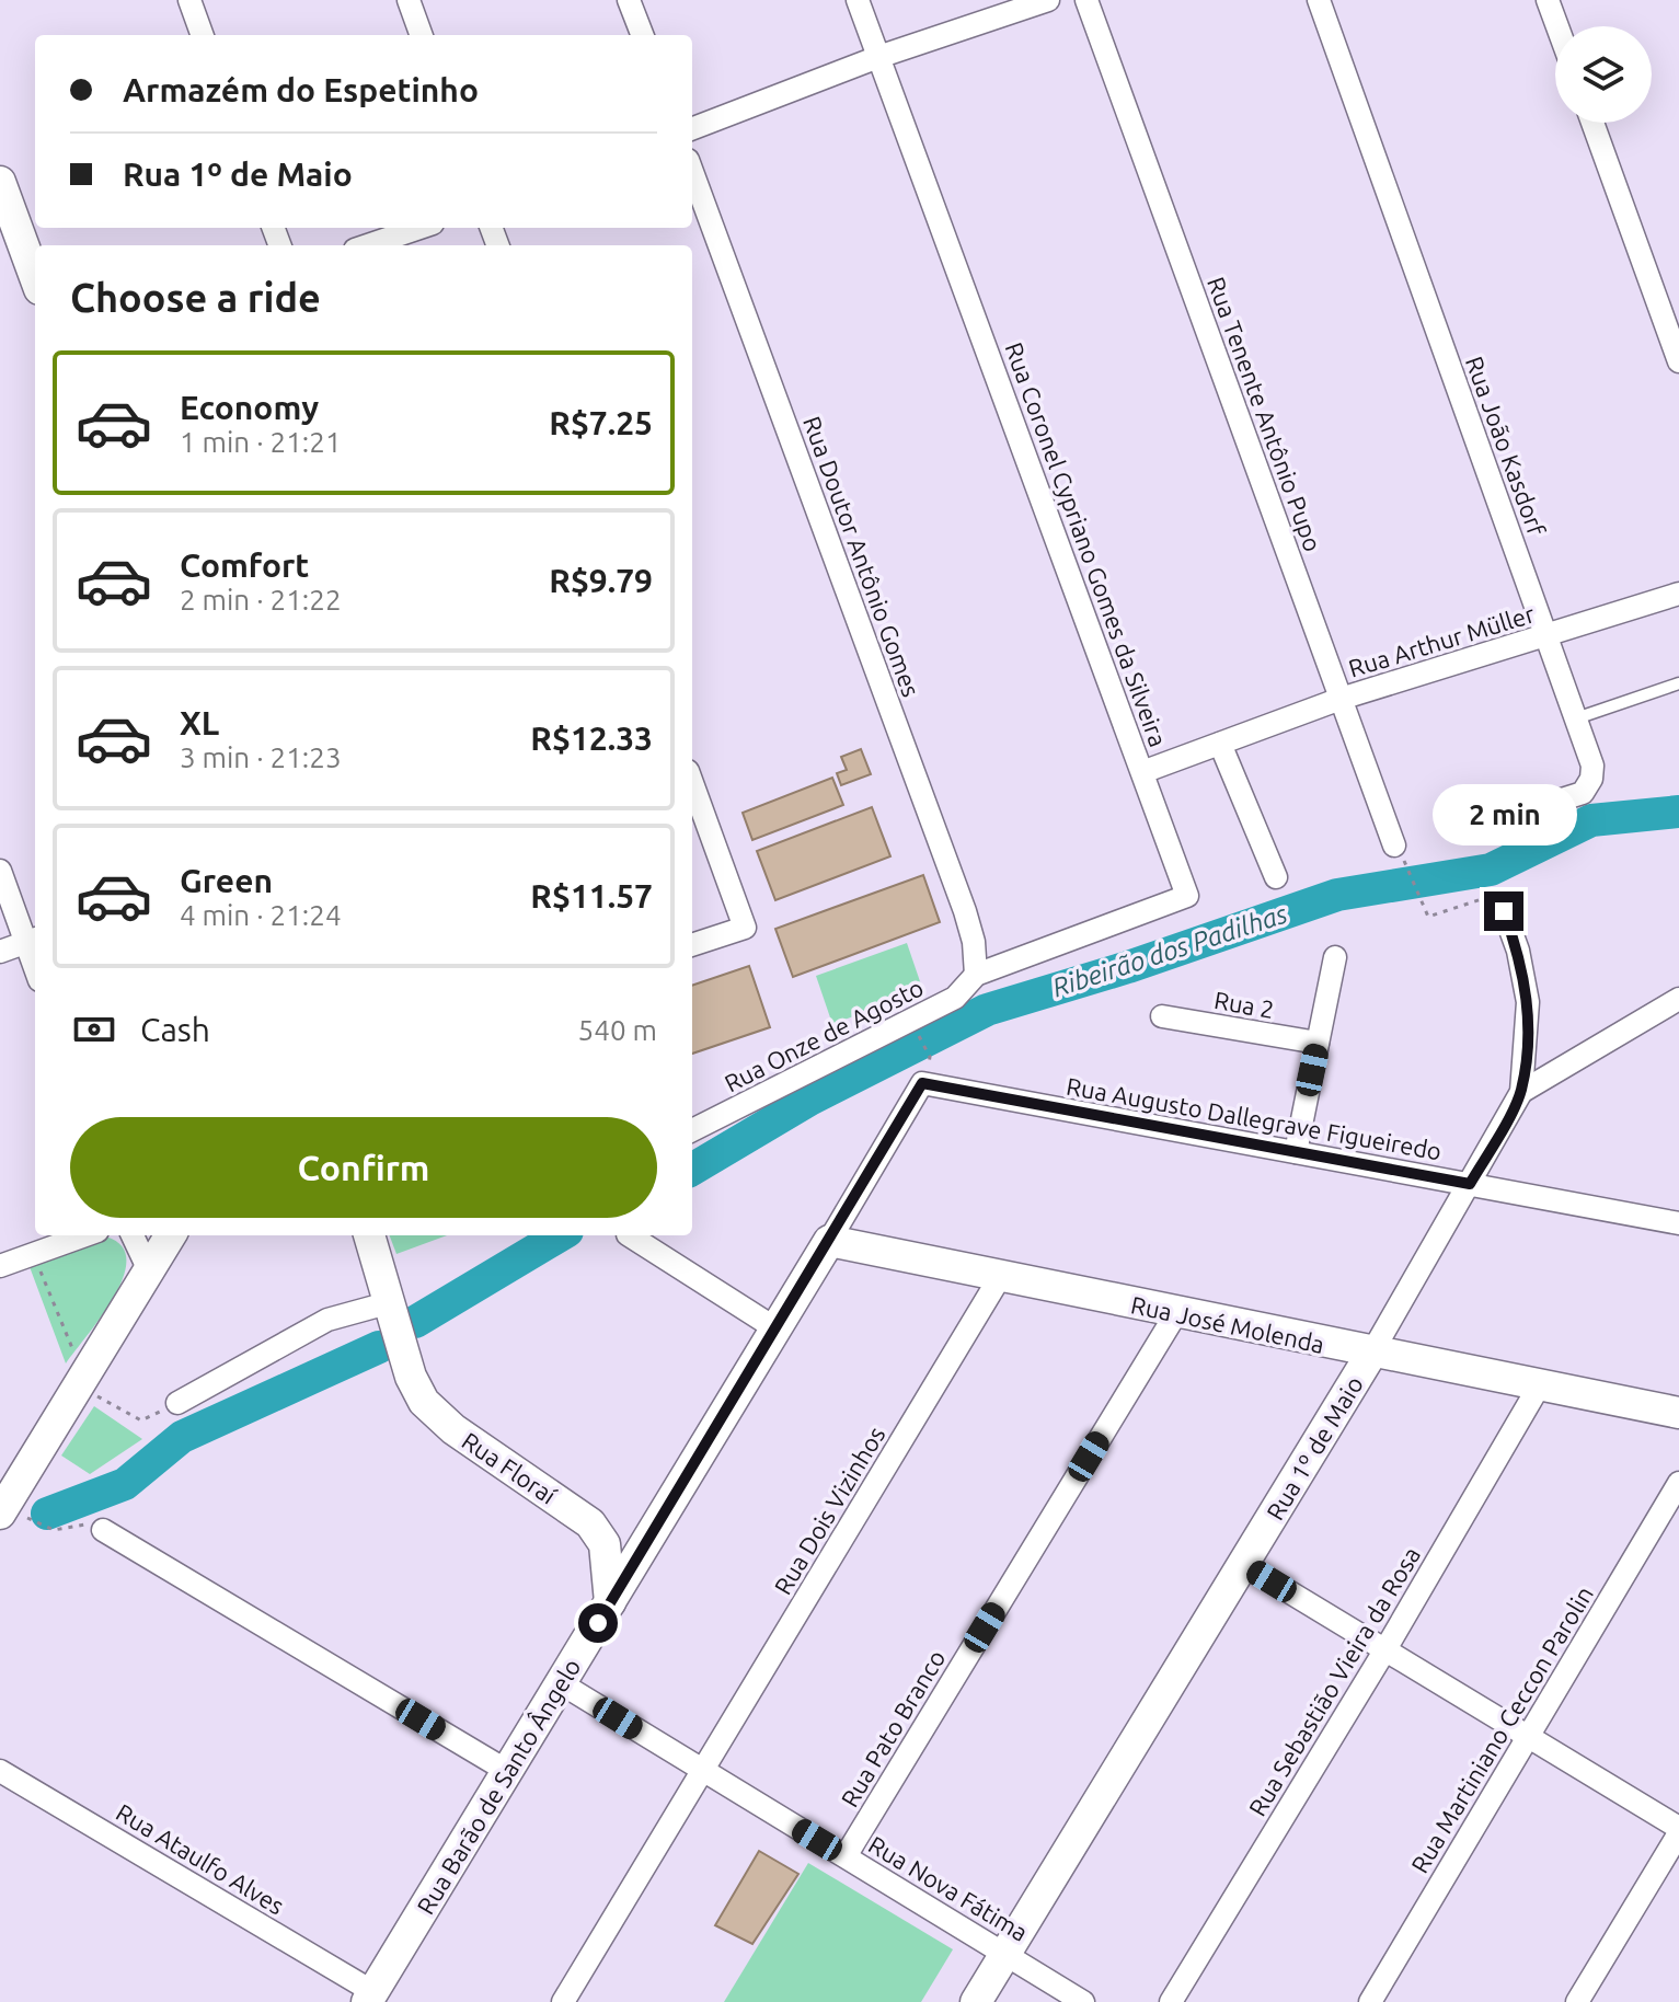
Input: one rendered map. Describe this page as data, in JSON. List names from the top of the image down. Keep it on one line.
{"streets":{"street":["Rua Tenente Antônio Pupo","Rua João Kasdorf","Rua Coronel Cypriano Gomes da Silveira","Rua Doutor Antônio Gomes","Rua Arthur Müller","Rua 2","Rua Onze de Agosto","Rua Augusto Dallegrave Figueiredo","Rua José Molenda","Rua 1º de Maio","Rua Floraí","Rua Dois Vizinhos","Rua Sebastião Vieira da Rosa","Rua Pato Branco","Rua Martiniano Ceccon Parolin","Rua Barão de Santo Ângelo","Rua Ataulfo Alves","Rua Nova Fátima"]},"crossings":[["Rua Tenente Antônio Pupo","Rua Arthur Müller"],["Rua João Kasdorf","Rua Arthur Müller"],["Rua Coronel Cypriano Gomes da Silveira","Rua Doutor Antônio Gomes"],["Rua Coronel Cypriano Gomes da Silveira","Rua Arthur Müller"],["Rua Coronel Cypriano Gomes da Silveira","Rua Onze de Agosto"],["Rua Doutor Antônio Gomes","Rua Onze de Agosto"],["Rua Augusto Dallegrave Figueiredo","Rua 1º de Maio"],["Rua Augusto Dallegrave Figueiredo","Rua Barão de Santo Ângelo"],["Rua José Molenda","Rua 1º de Maio"],["Rua José Molenda","Rua Dois Vizinhos"],["Rua José Molenda","Rua Sebastião Vieira da Rosa"],["Rua José Molenda","Rua Pato Branco"],["Rua José Molenda","Rua Barão de Santo Ângelo"],["Rua 1º de Maio","Rua Nova Fátima"],["Rua Dois Vizinhos","Rua Nova Fátima"],["Rua Pato Branco","Rua Nova Fátima"],["Rua Barão de Santo Ângelo","Rua Ataulfo Alves"],["Rua Barão de Santo Ângelo","Rua Nova Fátima"]],"water":["Ribeirão dos Padilhas"],"page":{"banner":["Armazém do Espetinho","Rua 1º de Maio"],"heading":"Choose a ride","list":[{"name":"Economy","note":"1 min · 21:21","value":"R$7.25"},{"name":"Comfort","note":"2 min · 21:22","value":"R$9.79"},{"name":"XL","note":"3 min · 21:23","value":"R$12.33"},{"name":"Green","note":"4 min · 21:24","value":"R$11.57"}],"bubble":"2 min","pay":["Cash","540 m"],"buttons":"Confirm"}}
